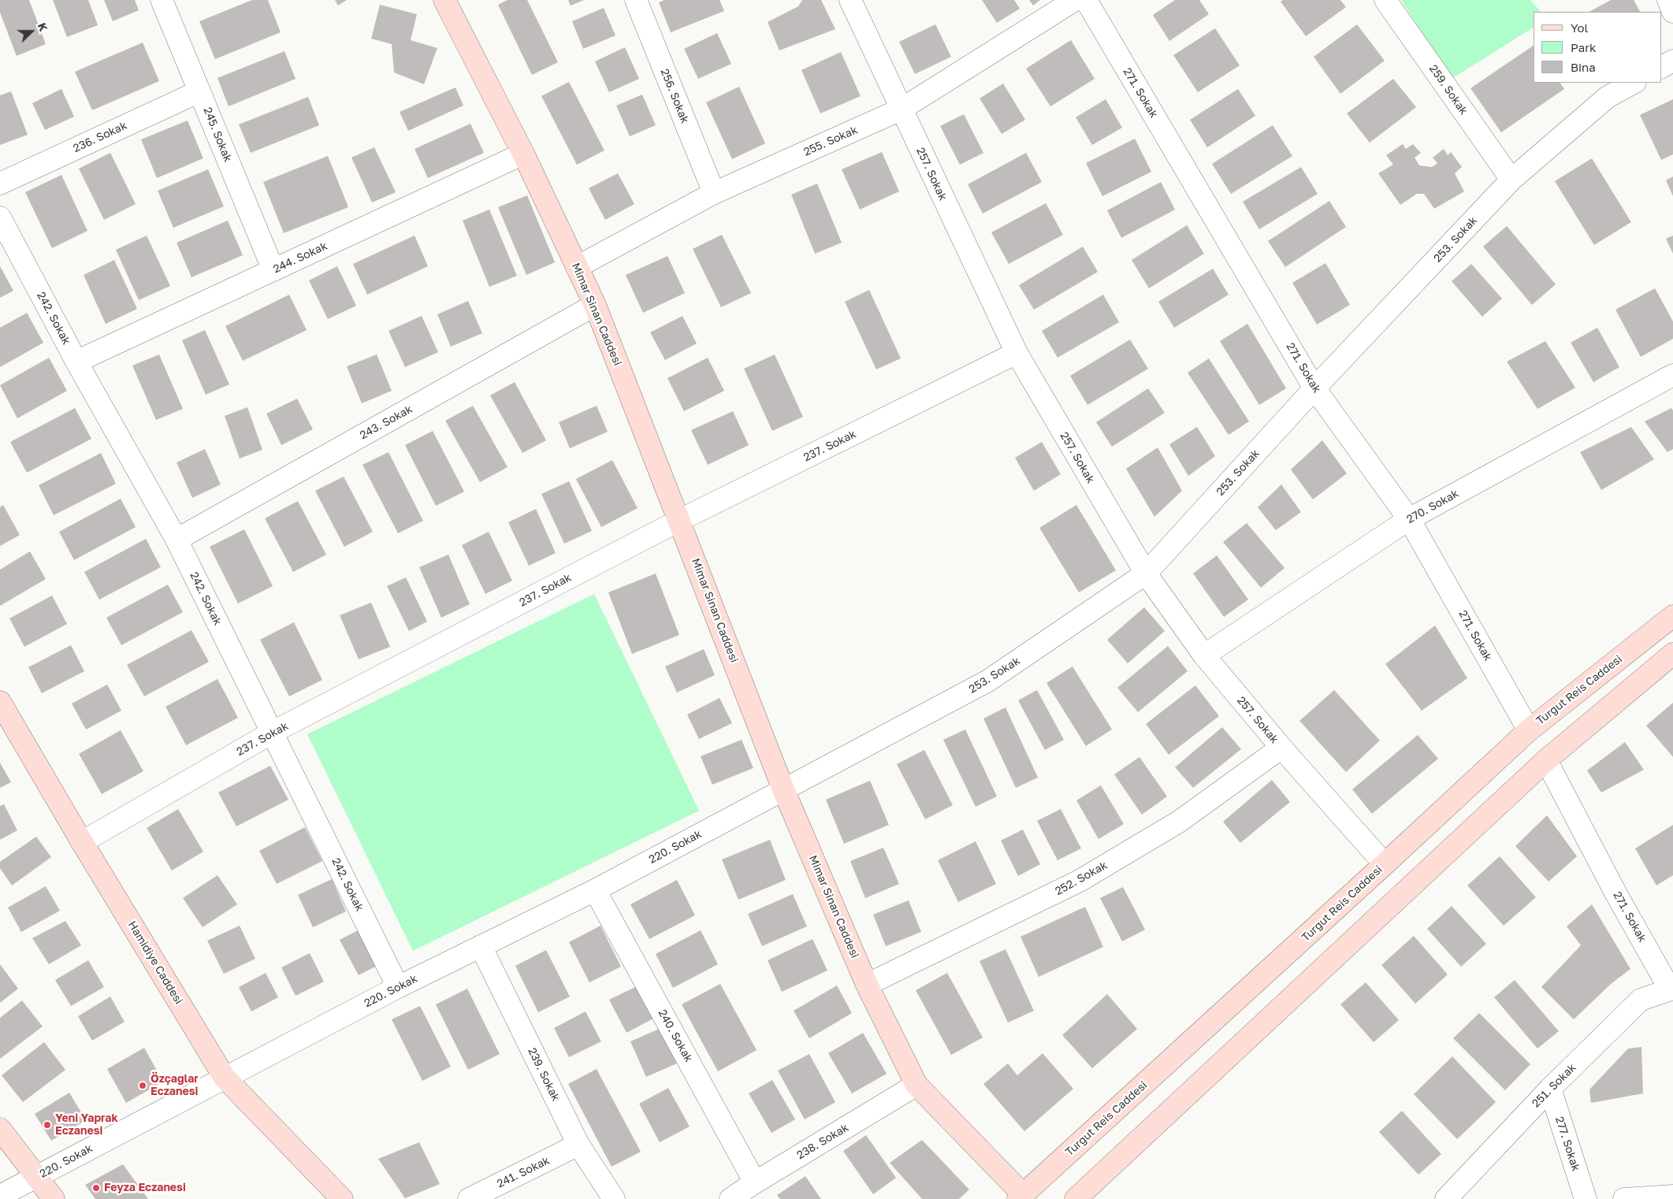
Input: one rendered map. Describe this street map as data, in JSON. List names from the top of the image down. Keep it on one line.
{"streets":{"main road":["Mimar Sinan Caddesi","Turgut Reis Caddesi","Hamidiye Caddesi"],"street":["259. Sokak","271. Sokak","256. Sokak","245. Sokak","236. Sokak","255. Sokak","257. Sokak","253. Sokak","244. Sokak","242. Sokak","243. Sokak","237. Sokak","270. Sokak","220. Sokak","252. Sokak","240. Sokak","239. Sokak","251. Sokak","238. Sokak","277. Sokak","241. Sokak"]},"crossings":[["259. Sokak","253. Sokak"],["271. Sokak","253. Sokak"],["271. Sokak","270. Sokak"],["271. Sokak","Turgut Reis Caddesi"],["271. Sokak","251. Sokak"],["256. Sokak","255. Sokak"],["245. Sokak","236. Sokak"],["245. Sokak","244. Sokak"],["255. Sokak","257. Sokak"],["255. Sokak","Mimar Sinan Caddesi"],["257. Sokak","253. Sokak"],["257. Sokak","237. Sokak"],["257. Sokak","270. Sokak"],["257. Sokak","Turgut Reis Caddesi"],["257. Sokak","252. Sokak"],["253. Sokak","Mimar Sinan Caddesi"],["253. Sokak","220. Sokak"],["244. Sokak","Mimar Sinan Caddesi"],["244. Sokak","242. Sokak"],["Mimar Sinan Caddesi","243. Sokak"],["Mimar Sinan Caddesi","237. Sokak"],["Mimar Sinan Caddesi","Turgut Reis Caddesi"],["Mimar Sinan Caddesi","220. Sokak"],["Mimar Sinan Caddesi","252. Sokak"],["Mimar Sinan Caddesi","238. Sokak"],["242. Sokak","243. Sokak"],["242. Sokak","237. Sokak"],["242. Sokak","220. Sokak"],["237. Sokak","Hamidiye Caddesi"],["220. Sokak","Hamidiye Caddesi"],["220. Sokak","240. Sokak"],["220. Sokak","239. Sokak"],["240. Sokak","238. Sokak"],["239. Sokak","241. Sokak"],["251. Sokak","277. Sokak"]],"places":["Özçağlar Eczanesi","Yeni Yaprak Eczanesi","Feyza Eczanesi"],"legend":["Yol","Park","Bina"],"north":"right"}
